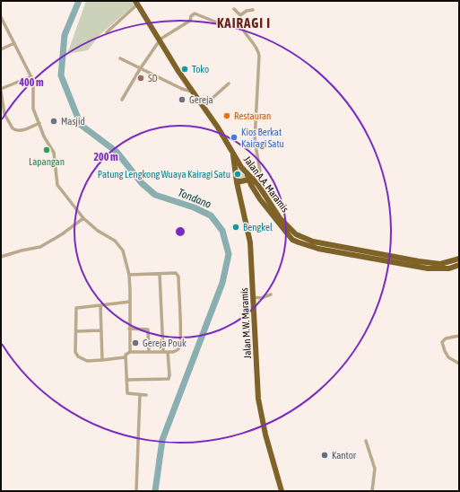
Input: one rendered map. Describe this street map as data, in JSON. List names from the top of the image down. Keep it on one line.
{"streets":{"highway":["Jalan A.A. Maramis","Jalan M.W. Maramis"]},"crossings":[["Jalan A.A. Maramis","Jalan M.W. Maramis"]],"districts":["KAIRAGI I"],"water":["Tondano"],"places":["Toko","SD","Gereja","Restauran","Masjid","Kios Berkat Kairagi Satu","Lapangan","Patung Lengkong Wuaya Kairagi Satu","Bengkel","Gereja Pouk","Kantor"],"rings":["400 m","200 m"]}
